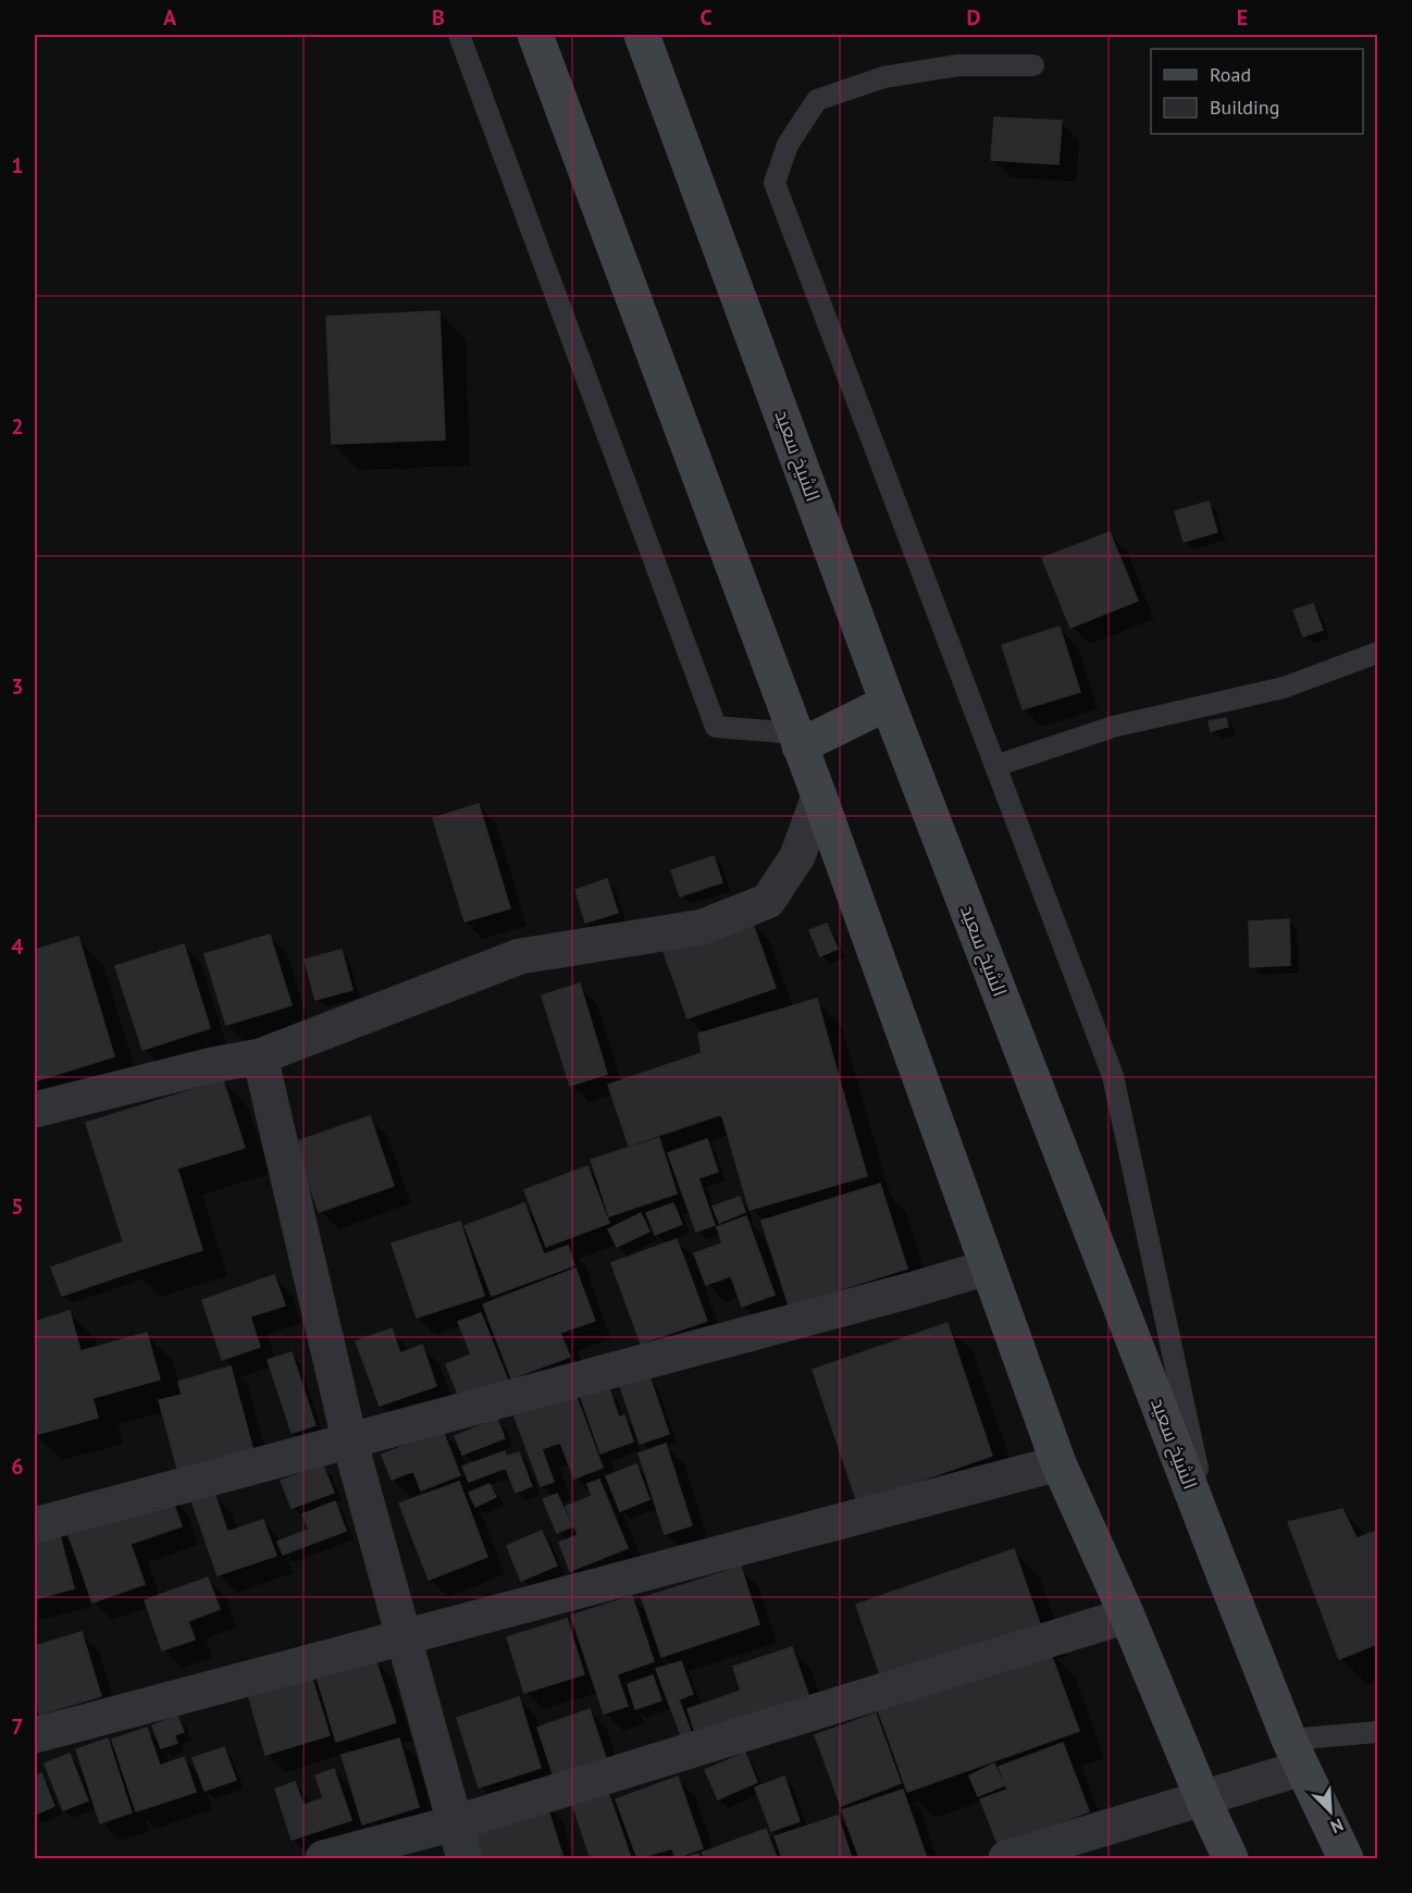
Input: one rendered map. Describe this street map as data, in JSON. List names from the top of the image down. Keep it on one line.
{"streets":{"main road":["الشيخ سعيد"]},"legend":["Road","Building"],"north":"bottom right","grid":{"columns":["A","B","C","D","E"],"rows":["1","2","3","4","5","6","7"]}}
